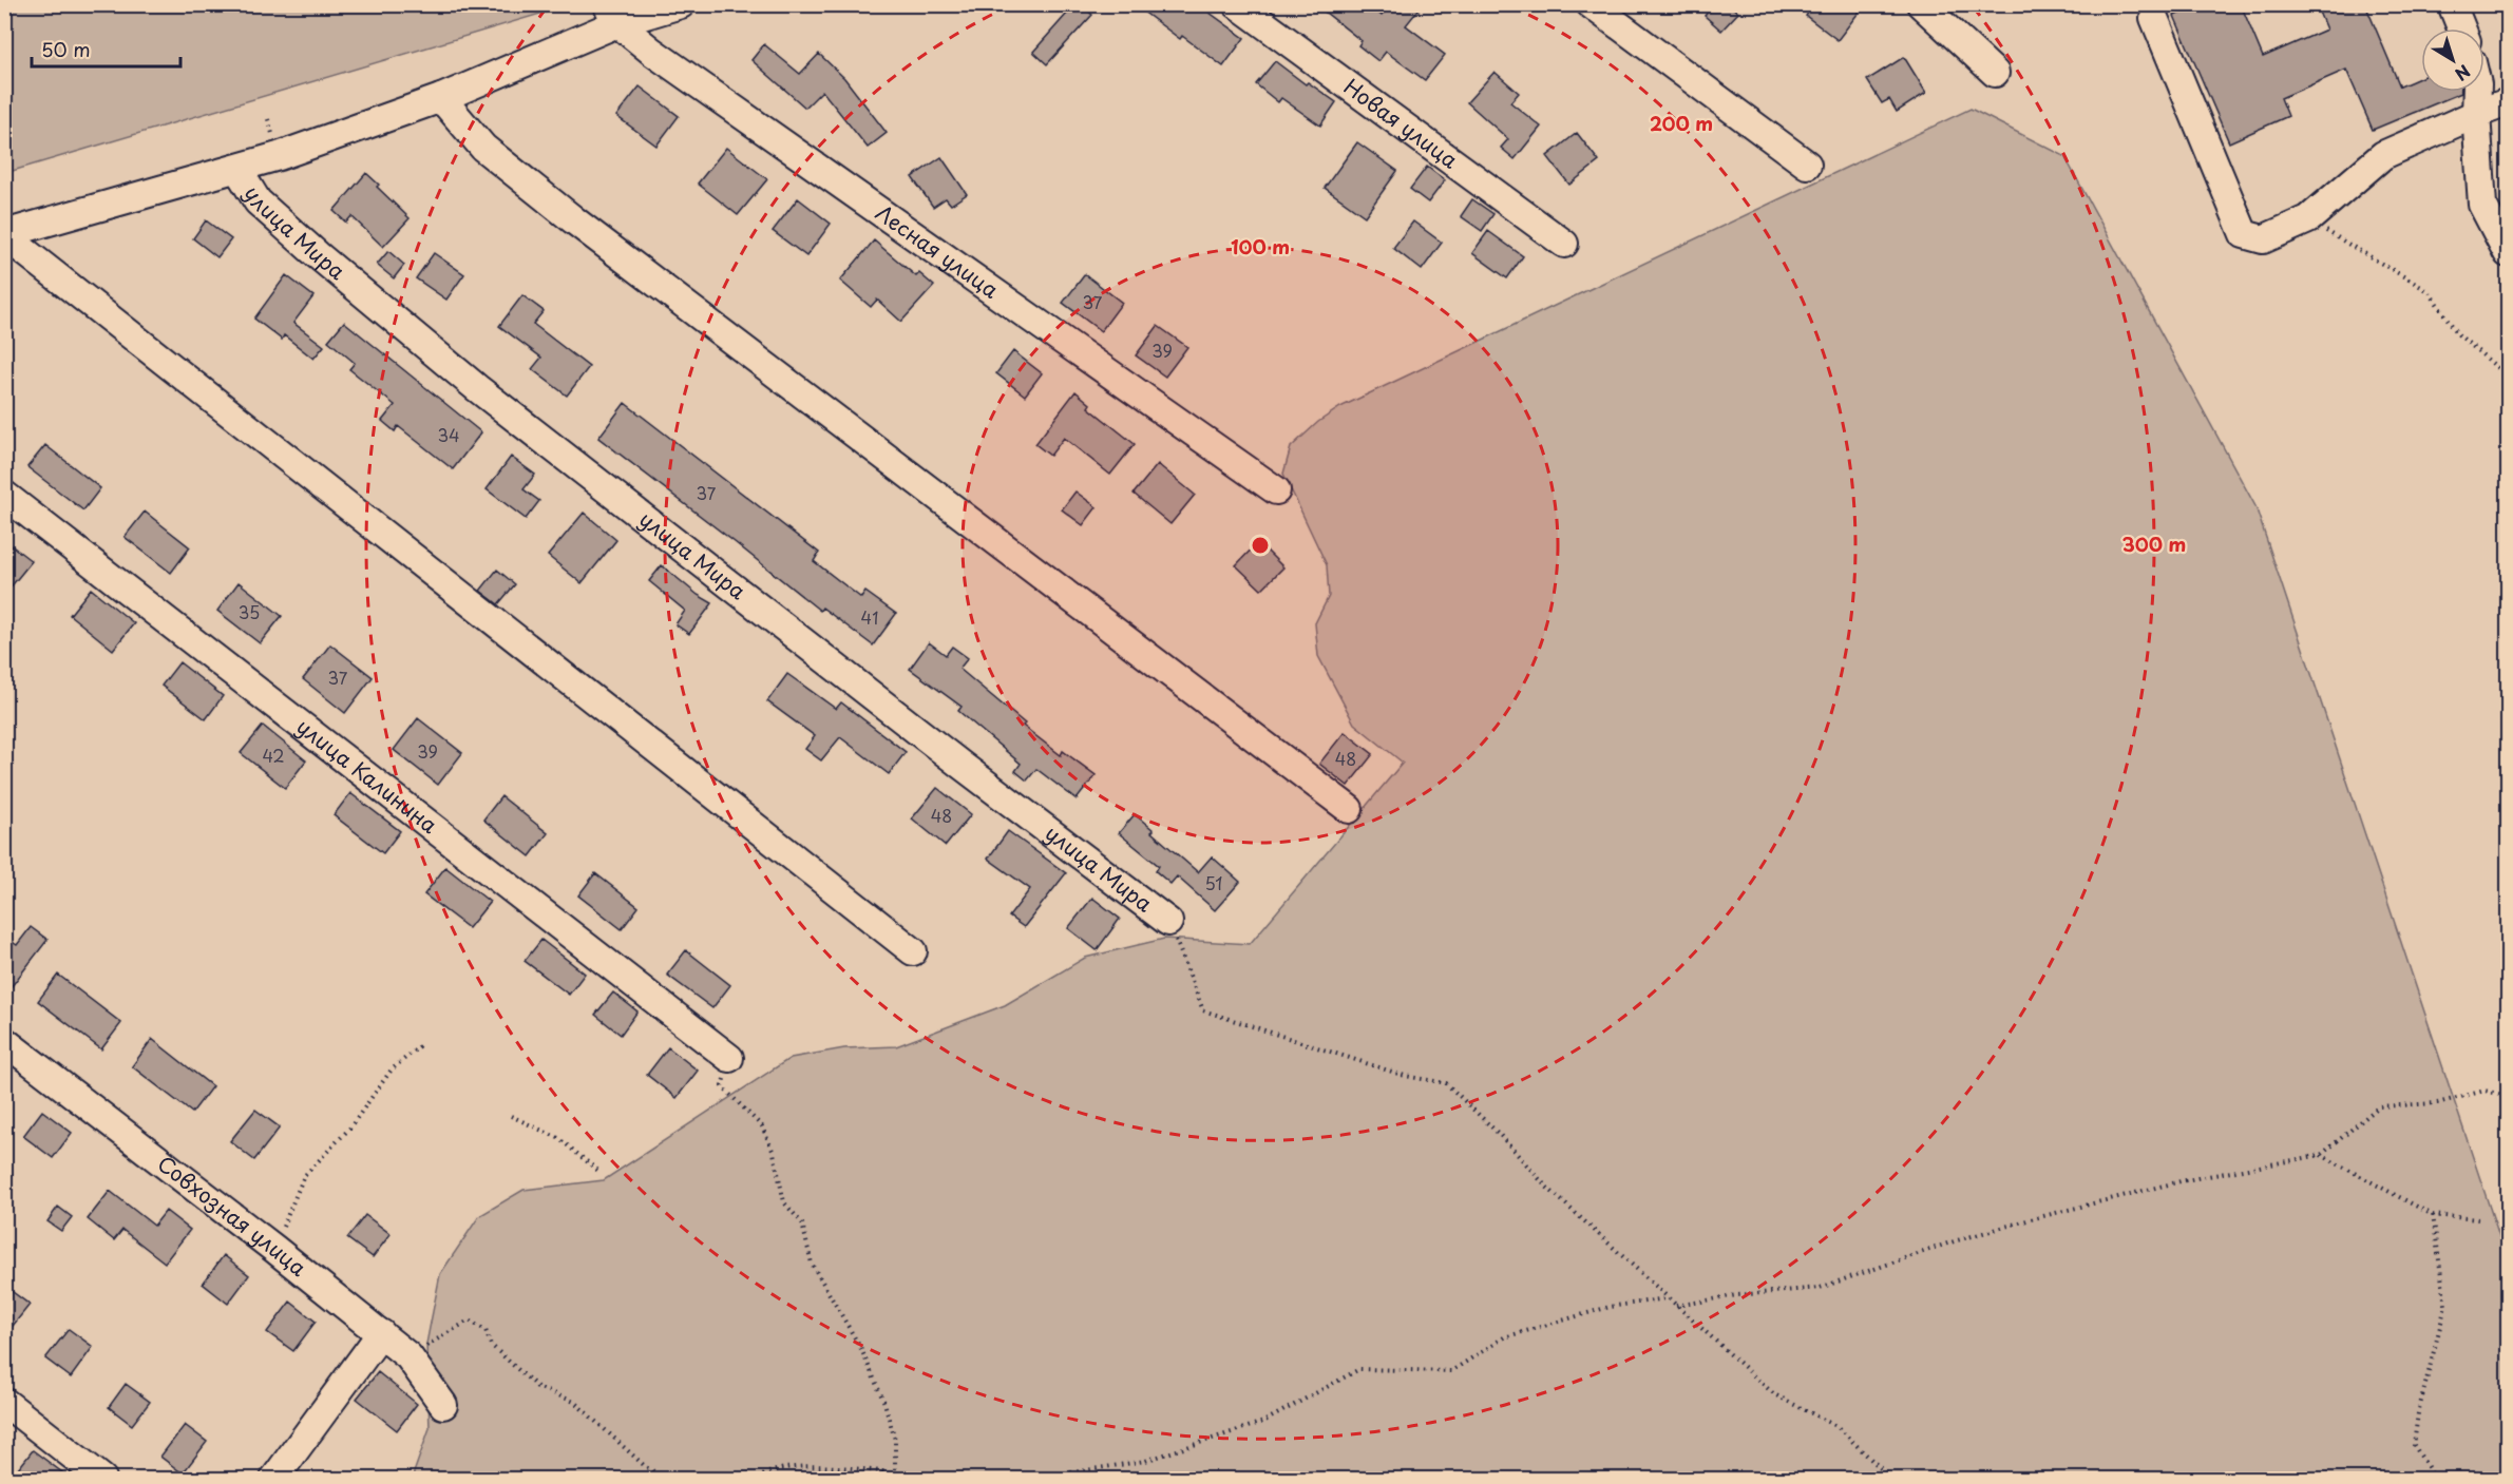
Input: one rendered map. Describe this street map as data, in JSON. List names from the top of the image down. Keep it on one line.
{"streets":{"street":["Новая улица","улица Мира","Лесная улица","улица Калинина","Совхозная улица"]},"house_numbers":["37","39","34","37","35","41","37","39","42","48","48","51"],"scale_bar":"50 m","north":"bottom right","rings":["200 m","100 m","300 m"]}
